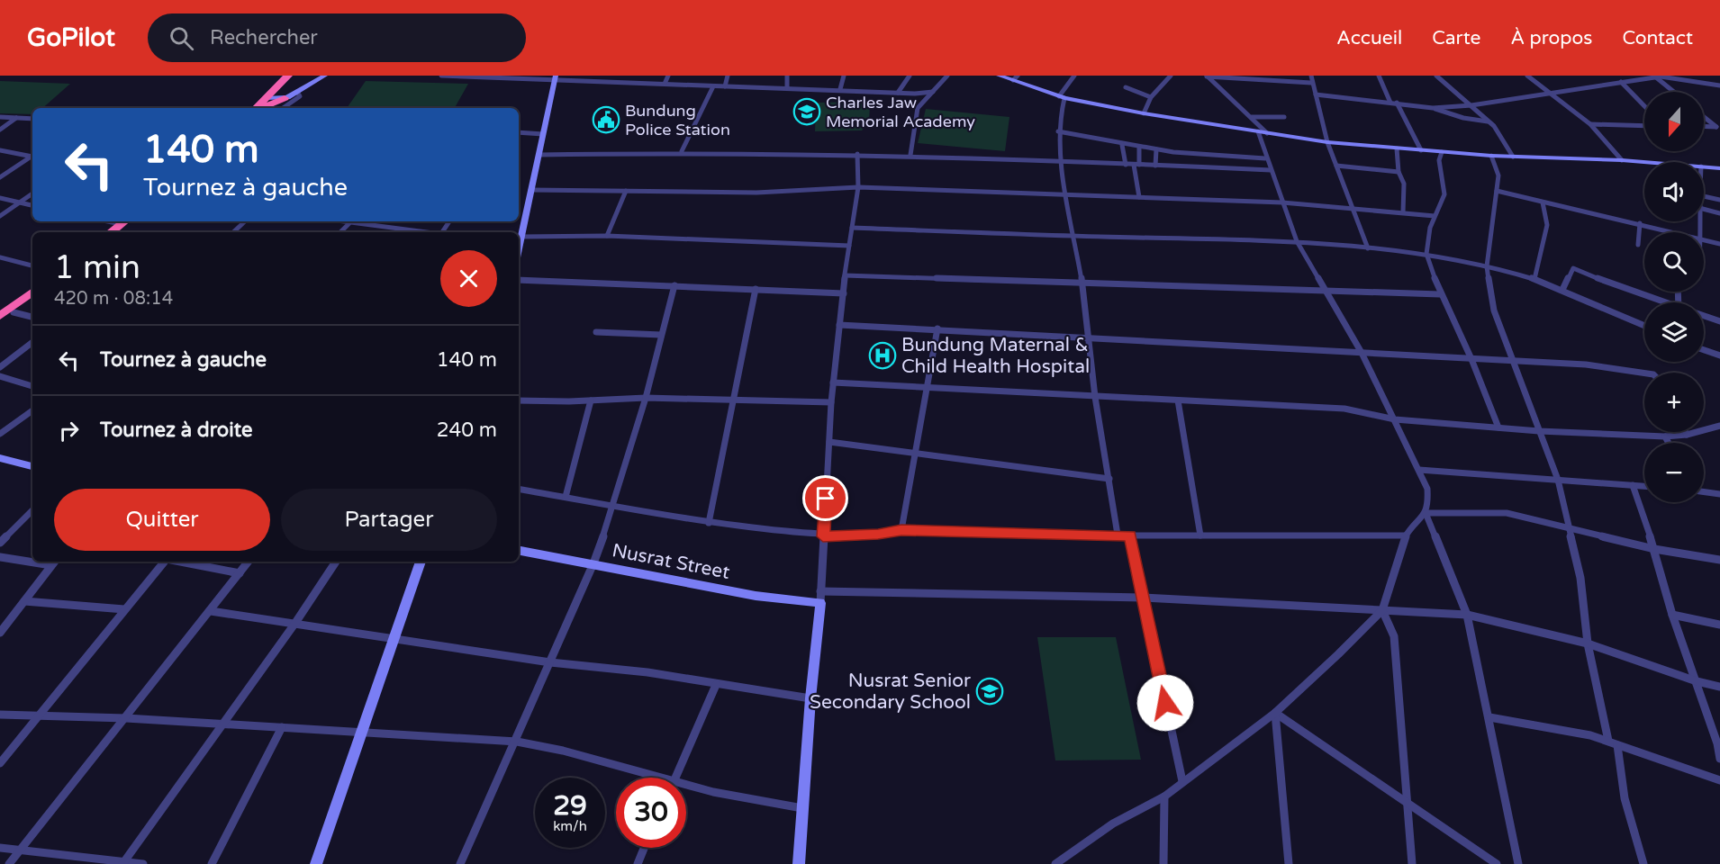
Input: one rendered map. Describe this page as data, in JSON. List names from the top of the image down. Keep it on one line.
{"streets":{"street":["Nusrat Street"]},"places":{"school or university":["Charles Jaw Memorial Academy","Nusrat Senior Secondary School"],"public building":["Bundung Police Station"],"hospital":["Bundung Maternal & Child Health Hospital"]},"north":"bottom","page":{"header":"GoPilot","search":"Rechercher","nav":["Accueil","Carte","À propos","Contact"],"map_buttons":["+","−"],"turn":["140 m","Tournez à gauche"],"heading":["1 min","420 m · 08:14"],"list":[{"name":"Tournez à gauche","value":"140 m"},{"name":"Tournez à droite","value":"240 m"}],"buttons":["Quitter","Partager"],"speed":"29 km/h","limit":"30"}}
